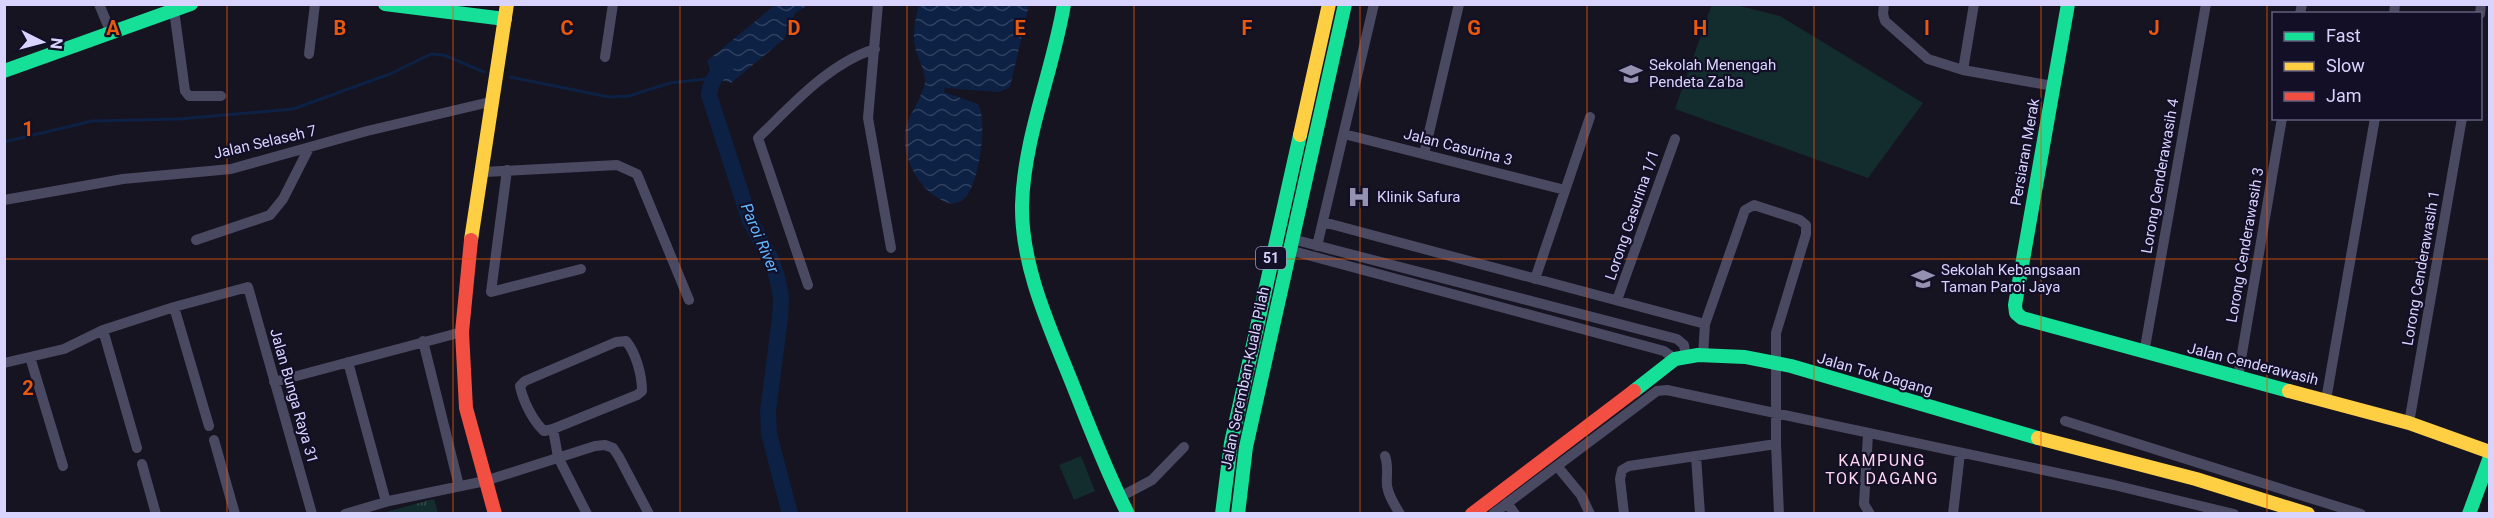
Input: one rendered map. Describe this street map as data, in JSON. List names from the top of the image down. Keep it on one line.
{"streets":{"main road":["Persiaran Merak","51","Jalan Cenderawasih","Jalan Tok Dagang","Jalan Seremban-Kuala Pilah"],"street":["Jalan Selaseh 7","Jalan Casurina 3","Lorong Cenderawasih 4","Lorong Casurina 1/1","Lorong Cenderawasih 3","Lorong Cenderawasih 1","Jalan Bunga Raya 31"]},"crossings":[["Persiaran Merak","Jalan Cenderawasih"],["Lorong Cenderawasih 4","Jalan Cenderawasih"],["Lorong Cenderawasih 3","Jalan Cenderawasih"],["Lorong Cenderawasih 1","Jalan Cenderawasih"]],"districts":["KAMPUNG TOK DAGANG"],"water":["Paroi River"],"places":{"school or university":["Sekolah Menengah Pendeta Za'ba","Sekolah Kebangsaan Taman Paroi Jaya"],"hospital":["Klinik Safura"]},"legend":["Fast","Slow","Jam"],"north":"right","grid":{"columns":["A","B","C","D","E","F","G","H","I","J"],"rows":["1","2"]}}
